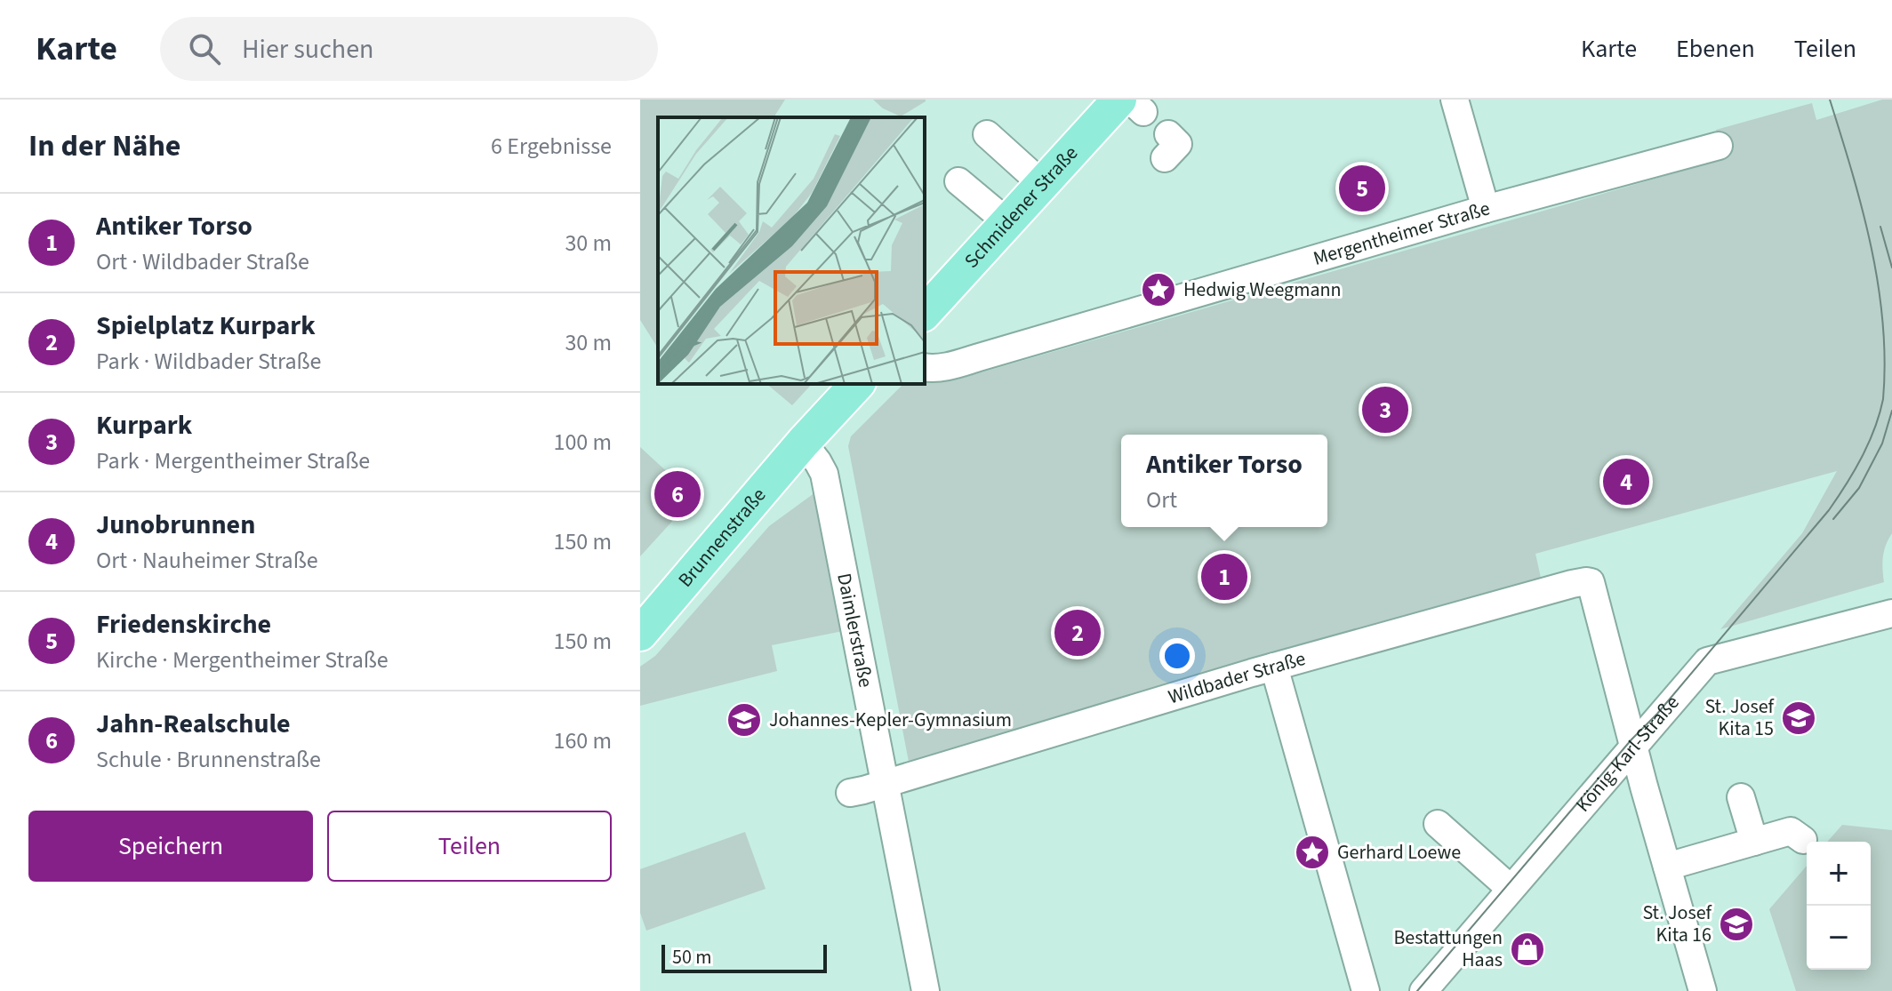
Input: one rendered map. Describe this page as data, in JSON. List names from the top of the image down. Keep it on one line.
{"streets":{"main road":["Schmidener Straße","Brunnenstraße"],"street":["Mergentheimer Straße","Daimlerstraße","Wildbader Straße","König-Karl-Straße"]},"crossings":[["Brunnenstraße","Daimlerstraße"],["Daimlerstraße","Wildbader Straße"],["Wildbader Straße","König-Karl-Straße"]],"places":{"place":["Hedwig Weegmann","Gerhard Loewe"],"school or university":["St. Josef Kita 15","Johannes-Kepler-Gymnasium","St. Josef Kita 16"],"shop":["Bestattungen Haas"]},"scale_bar":"50 m","page":{"header":"Karte","search":"Hier suchen","nav":["Karte","Ebenen","Teilen"],"heading":["In der Nähe","6 Ergebnisse"],"pins":["5","3","4","6","1","2"],"list":[{"mark":"1","name":"Antiker Torso","note":"Ort · Wildbader Straße","value":"30 m"},{"mark":"2","name":"Spielplatz Kurpark","note":"Park · Wildbader Straße","value":"30 m"},{"mark":"3","name":"Kurpark","note":"Park · Mergentheimer Straße","value":"100 m"},{"mark":"4","name":"Junobrunnen","note":"Ort · Nauheimer Straße","value":"150 m"},{"mark":"5","name":"Friedenskirche","note":"Kirche · Mergentheimer Straße","value":"150 m"},{"mark":"6","name":"Jahn-Realschule","note":"Schule · Brunnenstraße","value":"160 m"}],"popup":["Antiker Torso","Ort"],"buttons":["Speichern","Teilen"],"map_buttons":["+","−"],"scale":"50 m"}}
